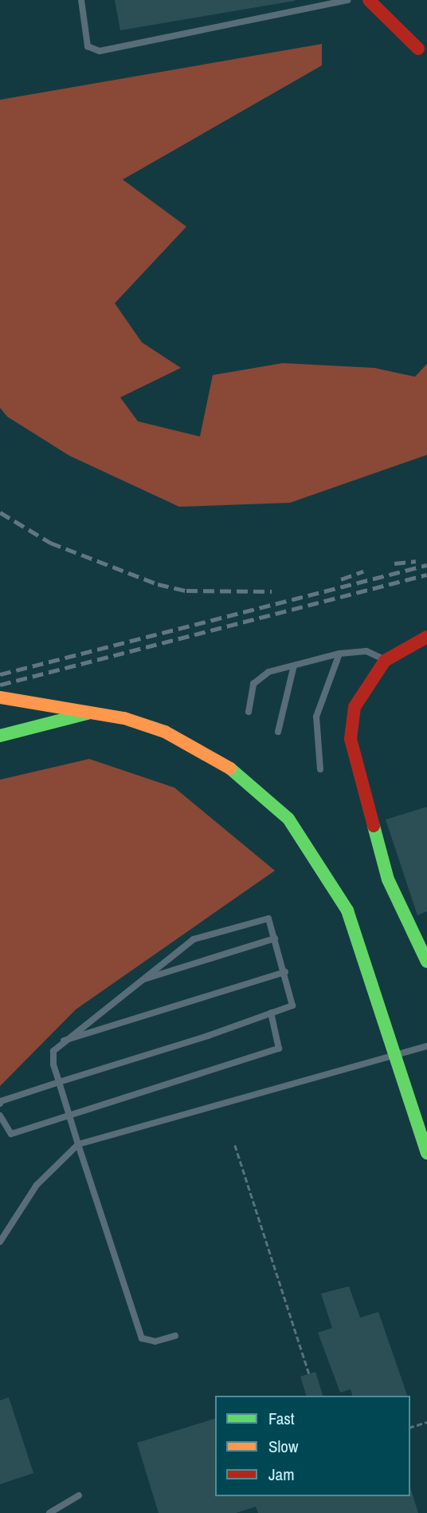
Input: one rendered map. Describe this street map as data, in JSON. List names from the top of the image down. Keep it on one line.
{"legend":["Fast","Slow","Jam"]}
